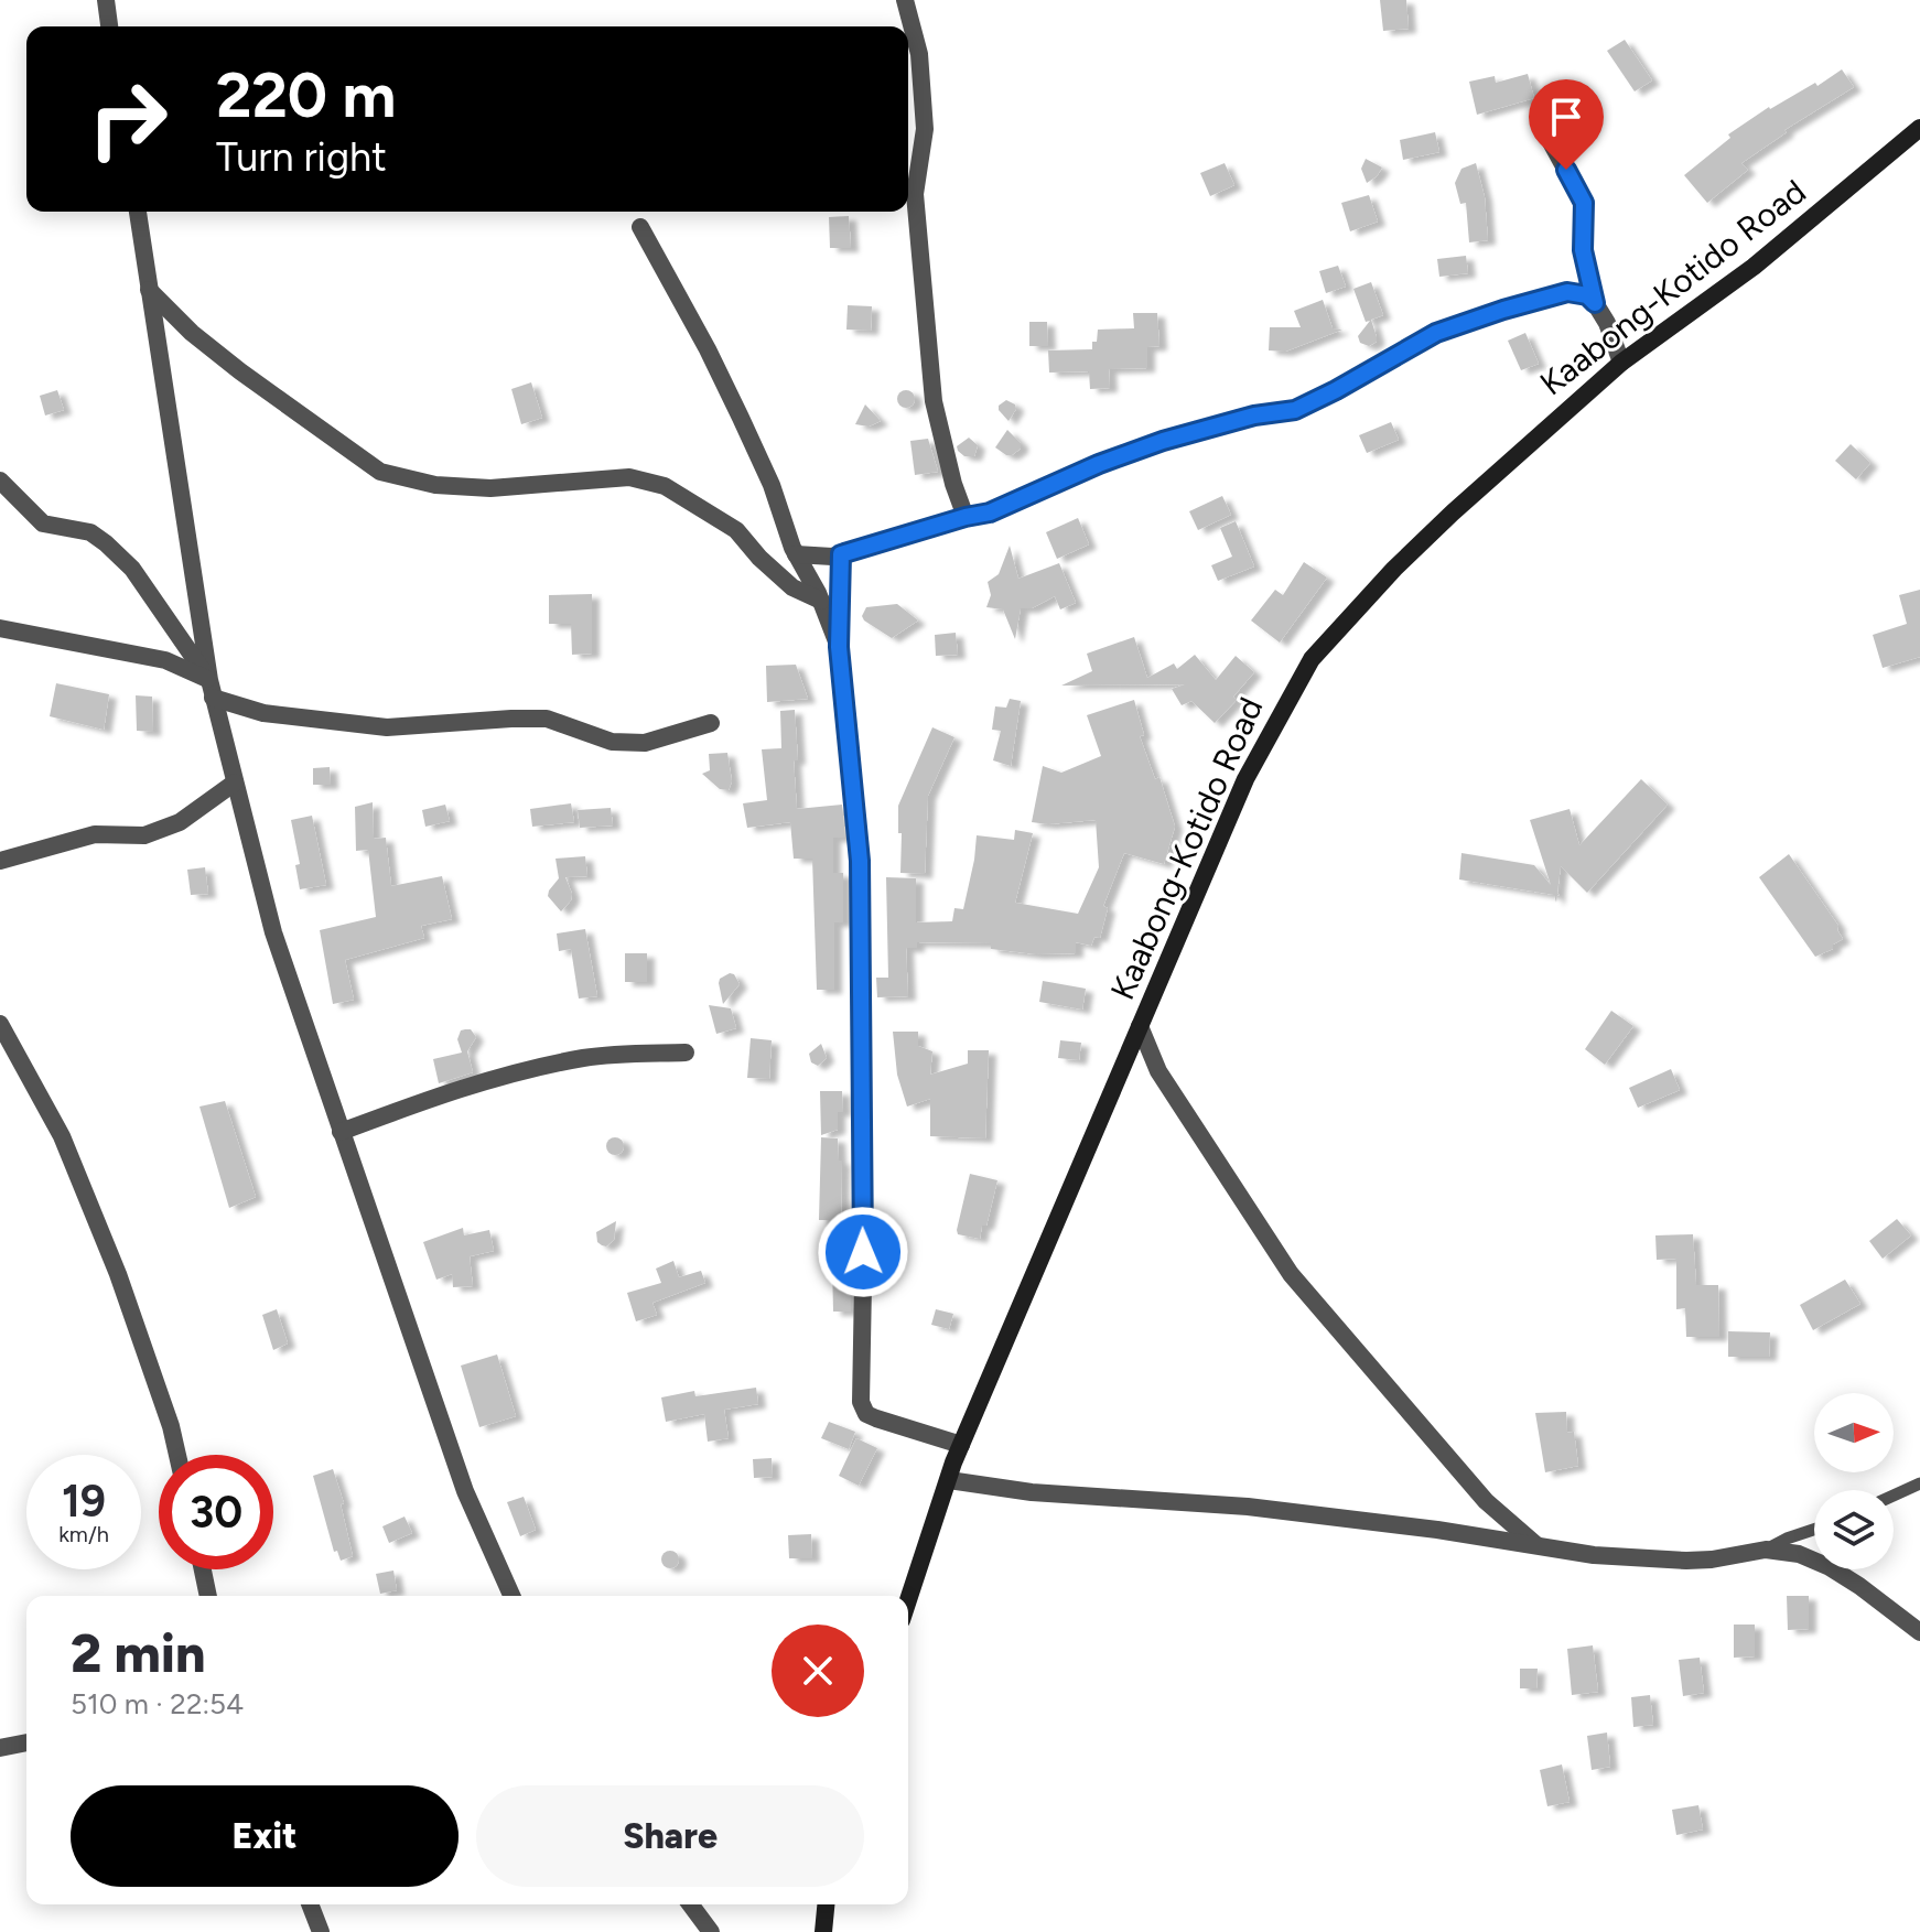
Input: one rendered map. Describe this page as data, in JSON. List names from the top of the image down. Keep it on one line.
{"streets":{"main road":["Kaabong-Kotido Road"]},"north":"right","page":{"turn":["220 m","Turn right"],"speed":"19 km/h","limit":"30","heading":["2 min","510 m · 22:54"],"buttons":["Exit","Share"]}}
